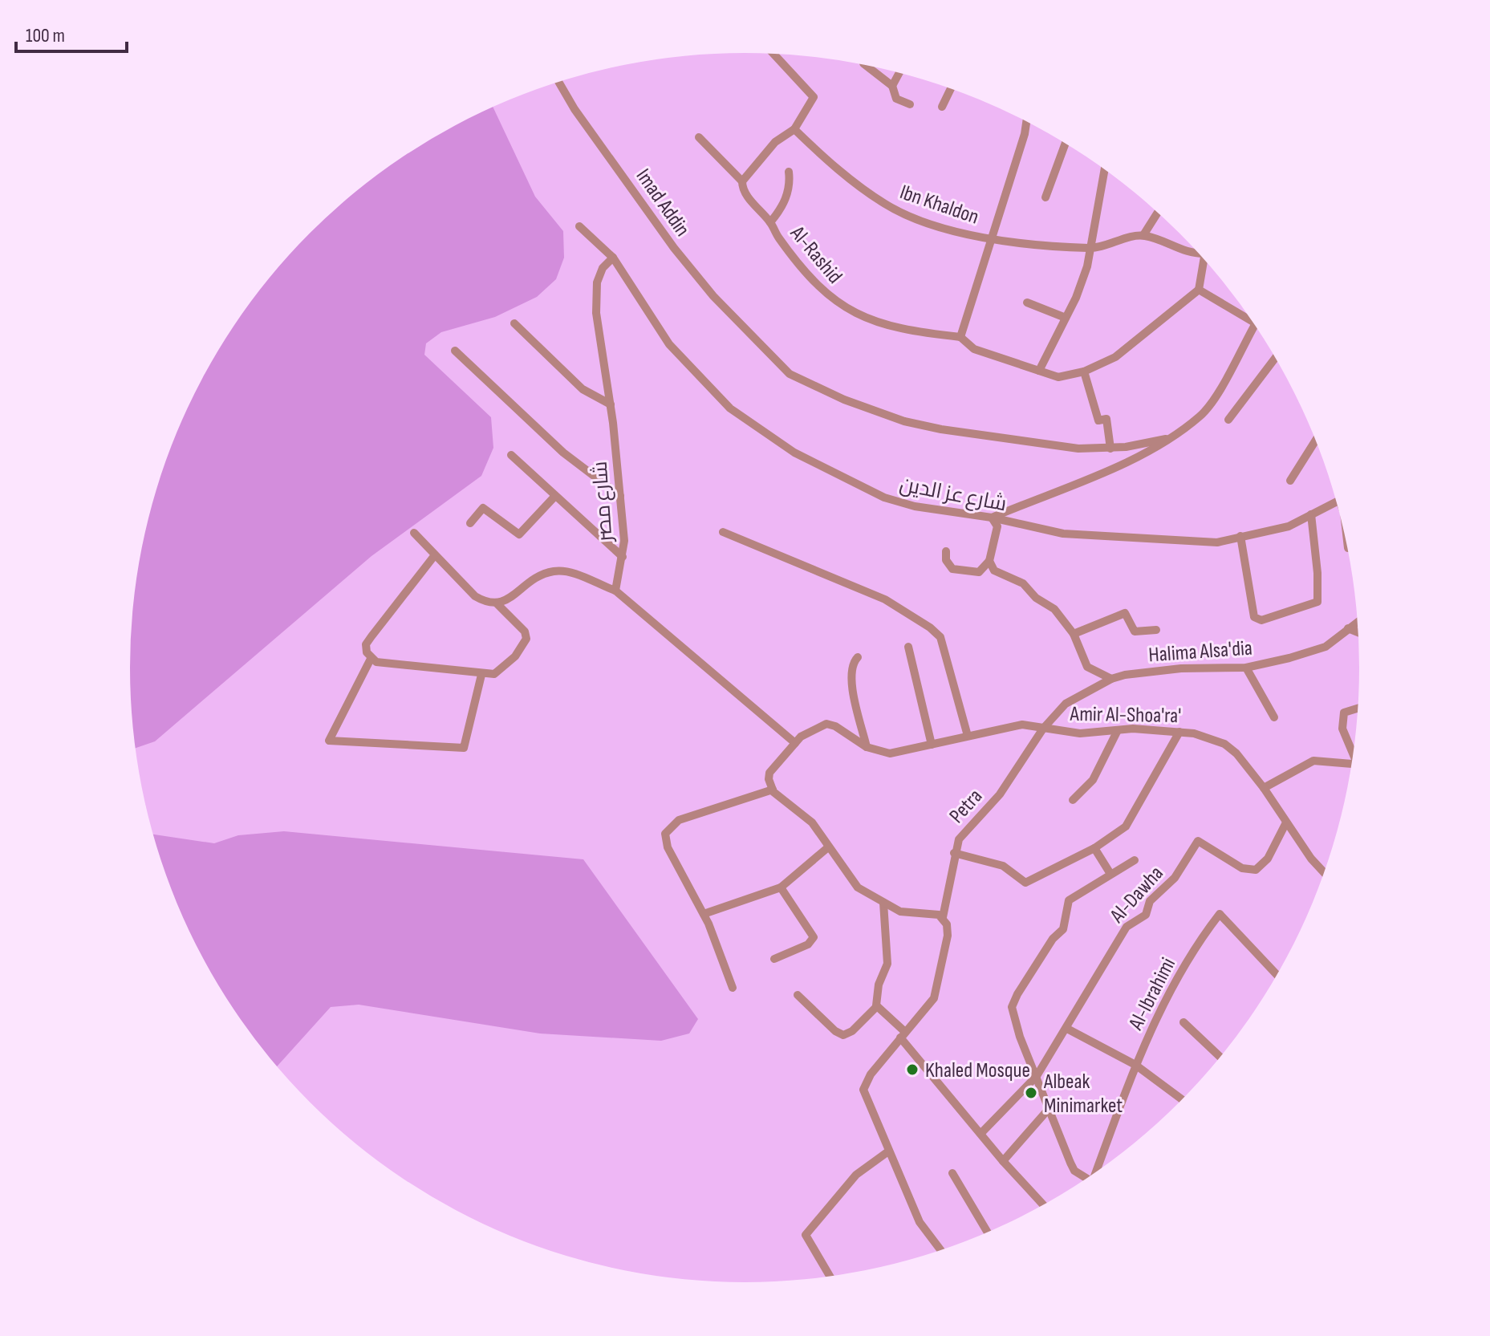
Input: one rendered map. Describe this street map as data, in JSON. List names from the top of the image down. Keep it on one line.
{"streets":{"street":["Imad Addin","Ibn Khaldon","Al-Rashid","شارع عز الدين","شارع مصر","Halima Alsa'dia","Amir Al-Shoa'ra'","Petra","Al-Dawha","Al-Ibrahimi"]},"crossings":[["شارع عز الدين","شارع مصر"],["Halima Alsa'dia","Amir Al-Shoa'ra'"],["Halima Alsa'dia","Petra"],["Amir Al-Shoa'ra'","Petra"],["Amir Al-Shoa'ra'","Al-Dawha"]],"places":["Khaled Mosque","Albeak Minimarket"],"scale_bar":"100 m"}
